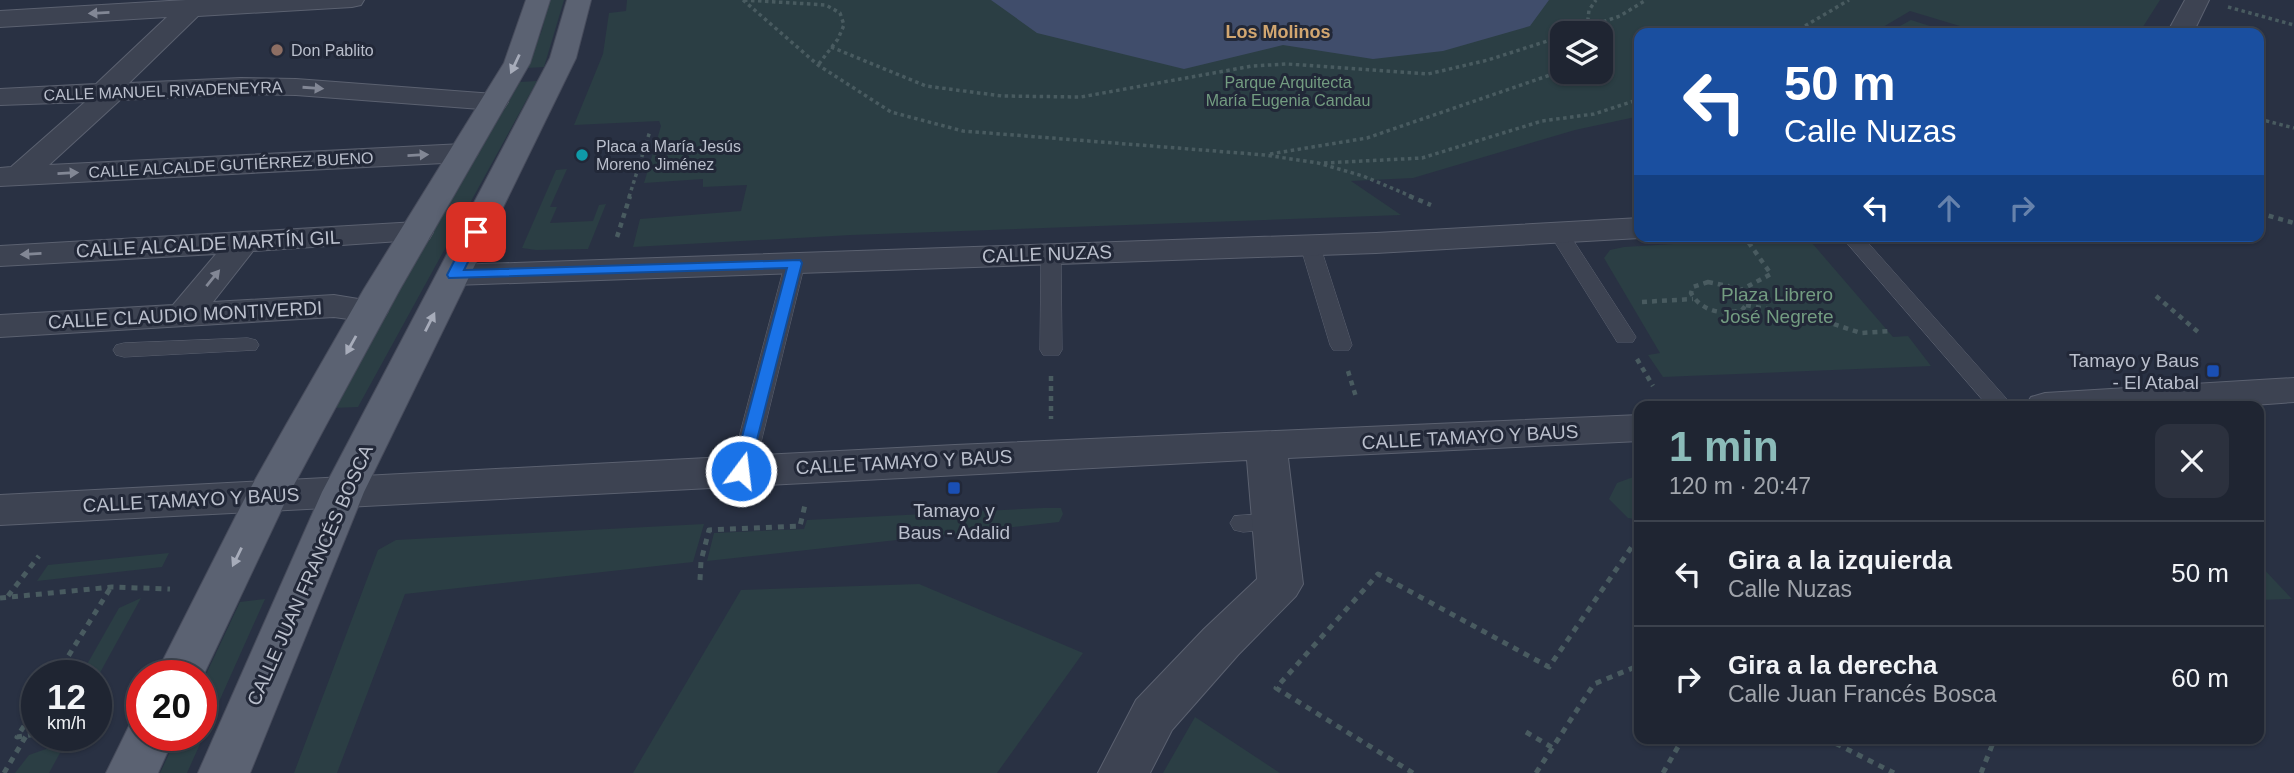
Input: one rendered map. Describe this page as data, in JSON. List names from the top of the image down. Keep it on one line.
{"streets":{"main road":["CALLE JUAN FRANCÉS BOSCA"],"street":["CALLE MANUEL RIVADENEYRA","CALLE ALCALDE GUTIÉRREZ BUENO","CALLE ALCALDE MARTÍN GIL","CALLE NUZAS","CALLE CLAUDIO MONTIVERDI","CALLE TAMAYO Y BAUS"]},"crossings":[["CALLE NUZAS","CALLE JUAN FRANCÉS BOSCA"],["CALLE TAMAYO Y BAUS","CALLE JUAN FRANCÉS BOSCA"]],"districts":["Los Molinos"],"parks":["Parque Arquitecta María Eugenia Candau","Plaza Librero José Negrete"],"places":{"other":["Don Pablito","Placa a María Jesús Moreno Jiménez"],"transit":["Tamayo y Baus - El Atabal","Tamayo y Baus - Adalid"]},"page":{"turn":["50 m","Calle Nuzas"],"heading":["1 min","120 m · 20:47"],"list":[{"name":"Gira a la izquierda","note":"Calle Nuzas","value":"50 m"},{"name":"Gira a la derecha","note":"Calle Juan Francés Bosca","value":"60 m"}],"speed":"12 km/h","limit":"20"}}
